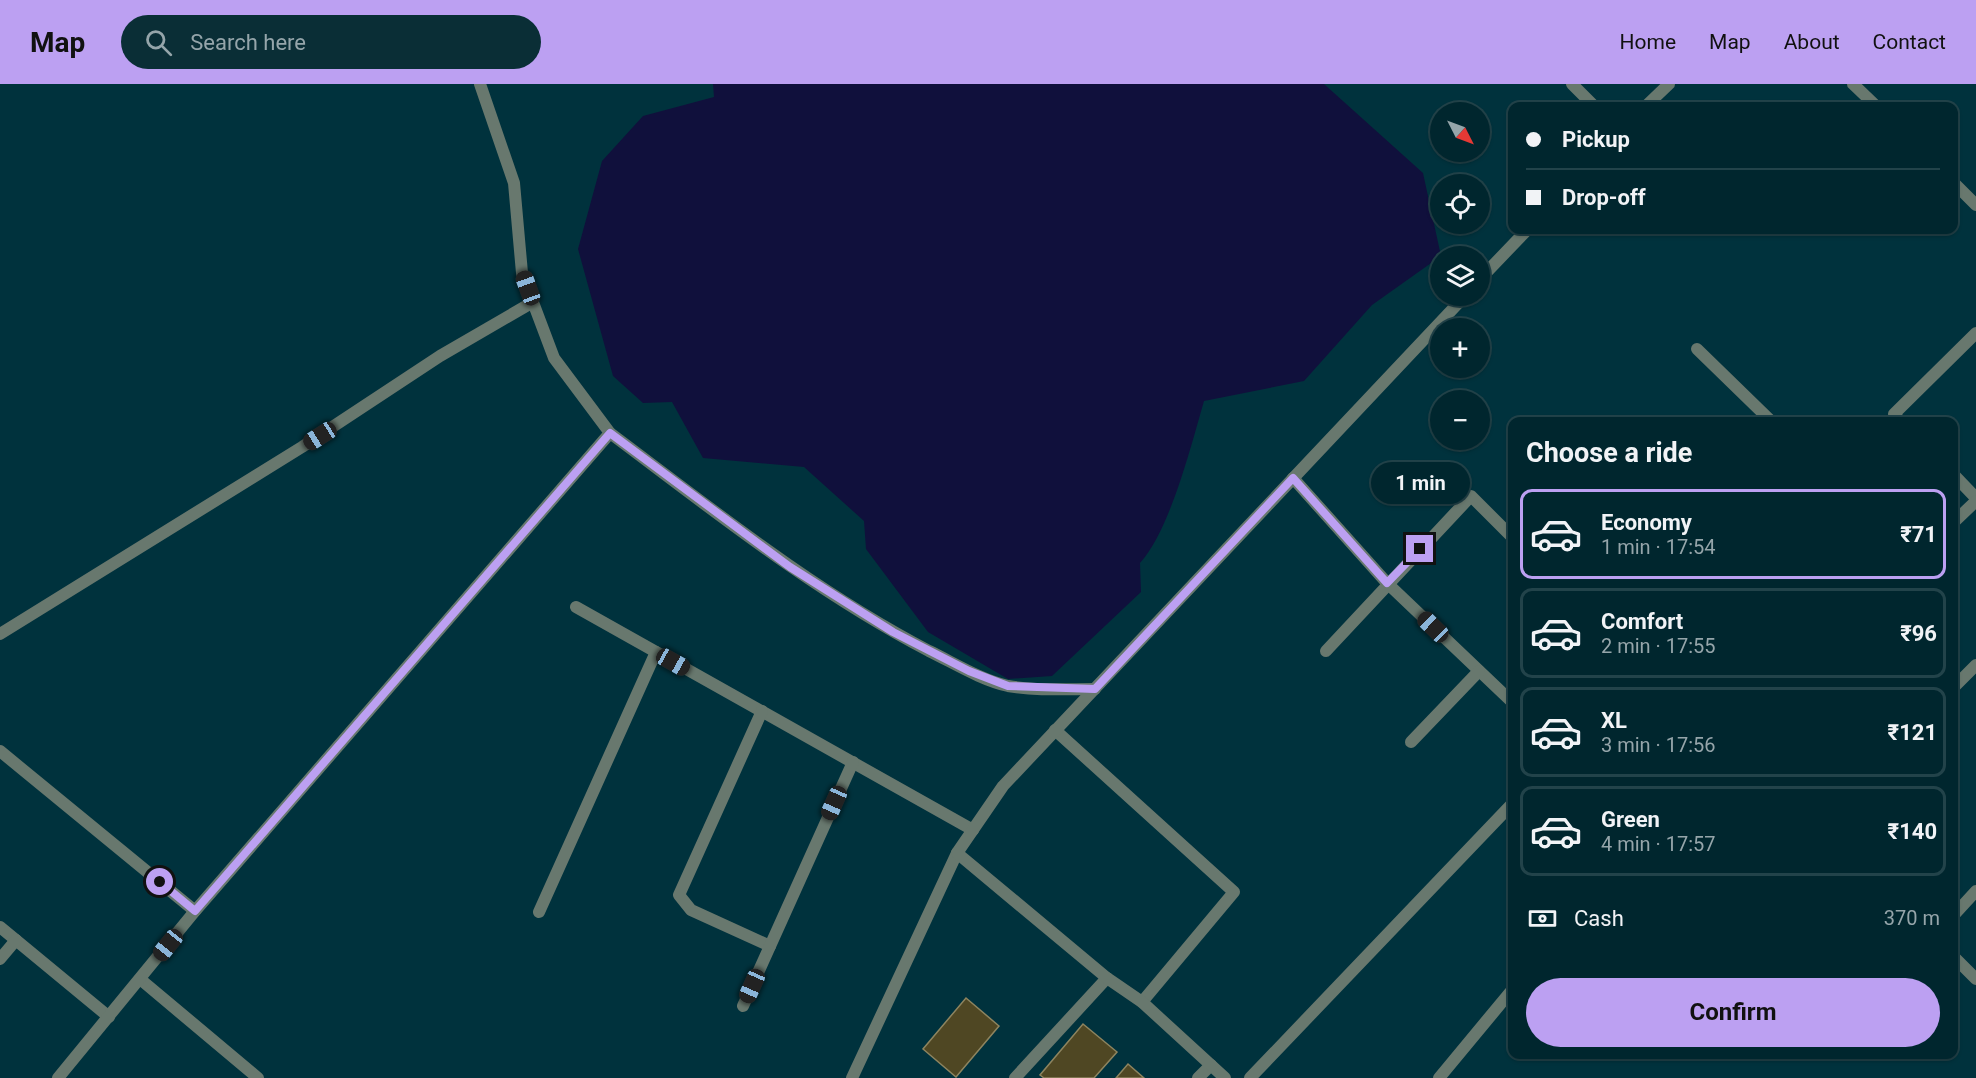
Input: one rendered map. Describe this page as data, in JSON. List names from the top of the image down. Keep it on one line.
{"north":"bottom right","page":{"header":"Map","search":"Search here","nav":["Home","Map","About","Contact"],"map_buttons":["+","−"],"banner":["Pickup","Drop-off"],"heading":"Choose a ride","bubble":"1 min","list":[{"name":"Economy","note":"1 min · 17:54","value":"₹71"},{"name":"Comfort","note":"2 min · 17:55","value":"₹96"},{"name":"XL","note":"3 min · 17:56","value":"₹121"},{"name":"Green","note":"4 min · 17:57","value":"₹140"}],"pay":["Cash","370 m"],"buttons":"Confirm"}}
